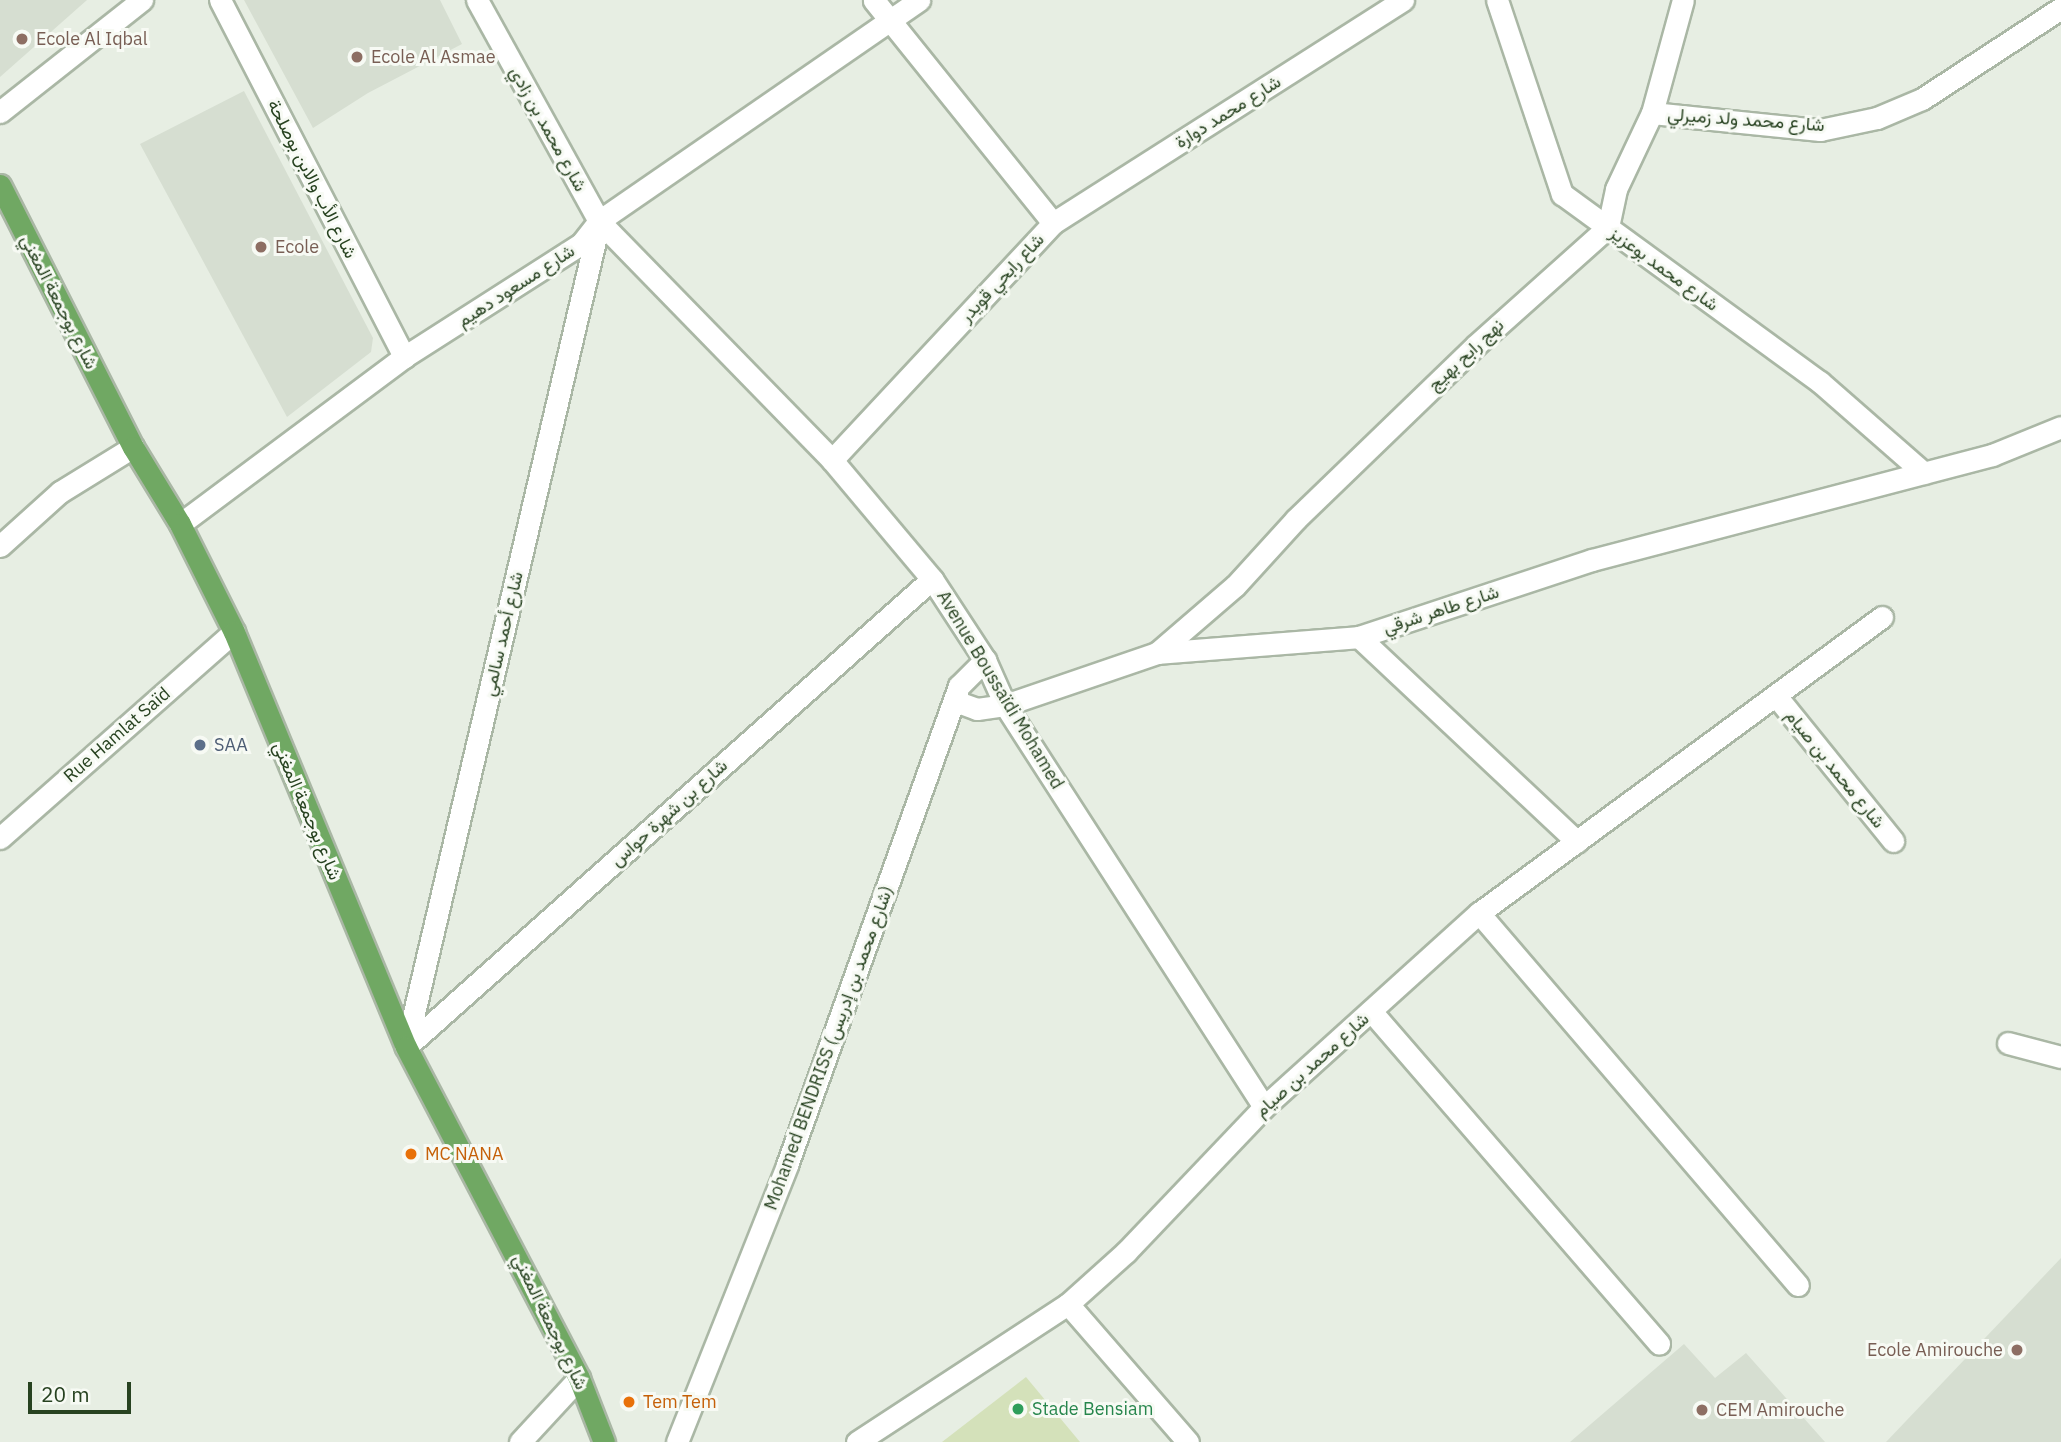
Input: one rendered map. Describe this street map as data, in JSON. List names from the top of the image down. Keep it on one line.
{"streets":{"main road":["شارع بوجمعة المغني"],"street":["شارع محمد دوارة","شارع محمد ولد زميرلي","شارع محمد بن زادي","شارع الأب والابن بوصلحة","شارع محمد بوعزيز","شاع رابحي قويدر","شارع مسعود دهيم","نهج رابح بهيج","شارع طاهر شرقي","شارع أحمد سالمي","Avenue Boussaïdi Mohamed","Rue Hamlat Saïd","شارع محمد بن صيام","شارع بن شهرة حواس","Mohamed BENDRISS (شارع محمد بن إدريس)"]},"crossings":[["شارع محمد دوارة","شاع رابحي قويدر"],["شارع محمد بن زادي","شارع مسعود دهيم"],["شارع محمد بن زادي","شارع أحمد سالمي"],["شارع محمد بن زادي","Avenue Boussaïdi Mohamed"],["شارع الأب والابن بوصلحة","شارع مسعود دهيم"],["شارع محمد بوعزيز","نهج رابح بهيج"],["شارع محمد بوعزيز","شارع طاهر شرقي"],["شاع رابحي قويدر","شارع مسعود دهيم"],["شاع رابحي قويدر","Avenue Boussaïdi Mohamed"],["شارع مسعود دهيم","شارع بوجمعة المغني"],["شارع مسعود دهيم","شارع أحمد سالمي"],["شارع مسعود دهيم","Avenue Boussaïdi Mohamed"],["شارع بوجمعة المغني","شارع أحمد سالمي"],["شارع بوجمعة المغني","Rue Hamlat Saïd"],["شارع بوجمعة المغني","شارع بن شهرة حواس"],["نهج رابح بهيج","شارع طاهر شرقي"],["شارع طاهر شرقي","Avenue Boussaïdi Mohamed"],["شارع طاهر شرقي","Mohamed BENDRISS (شارع محمد بن إدريس)"],["شارع أحمد سالمي","Avenue Boussaïdi Mohamed"],["شارع أحمد سالمي","شارع بن شهرة حواس"],["Avenue Boussaïdi Mohamed","شارع محمد بن صيام"],["Avenue Boussaïdi Mohamed","شارع بن شهرة حواس"],["Avenue Boussaïdi Mohamed","Mohamed BENDRISS (شارع محمد بن إدريس)"]],"places":["Ecole Al Iqbal","Ecole Al Asmae","Ecole","SAA","MC NANA","Ecole Amirouche","Tem Tem","Stade Bensiam","CEM Amirouche"],"scale_bar":"20 m"}
